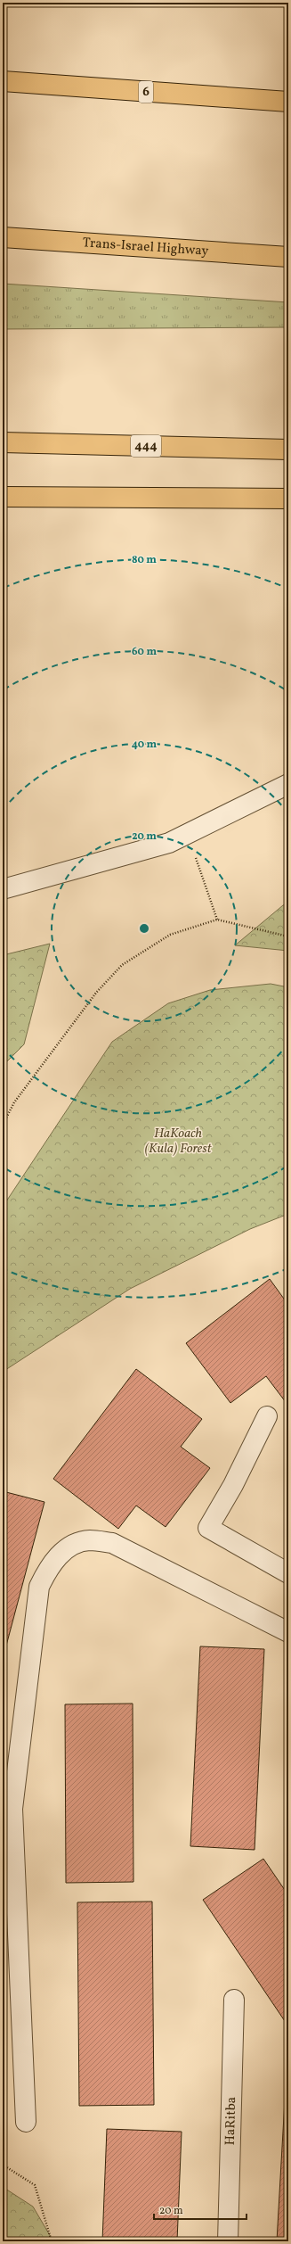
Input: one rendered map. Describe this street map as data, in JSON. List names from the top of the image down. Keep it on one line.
{"streets":{"main road":["6","Trans-Israel Highway","444"],"street":["HaRitba"]},"parks":["HaKoach (Kula) Forest"],"scale_bar":"20 m","rings":["80 m","60 m","40 m","20 m"]}
